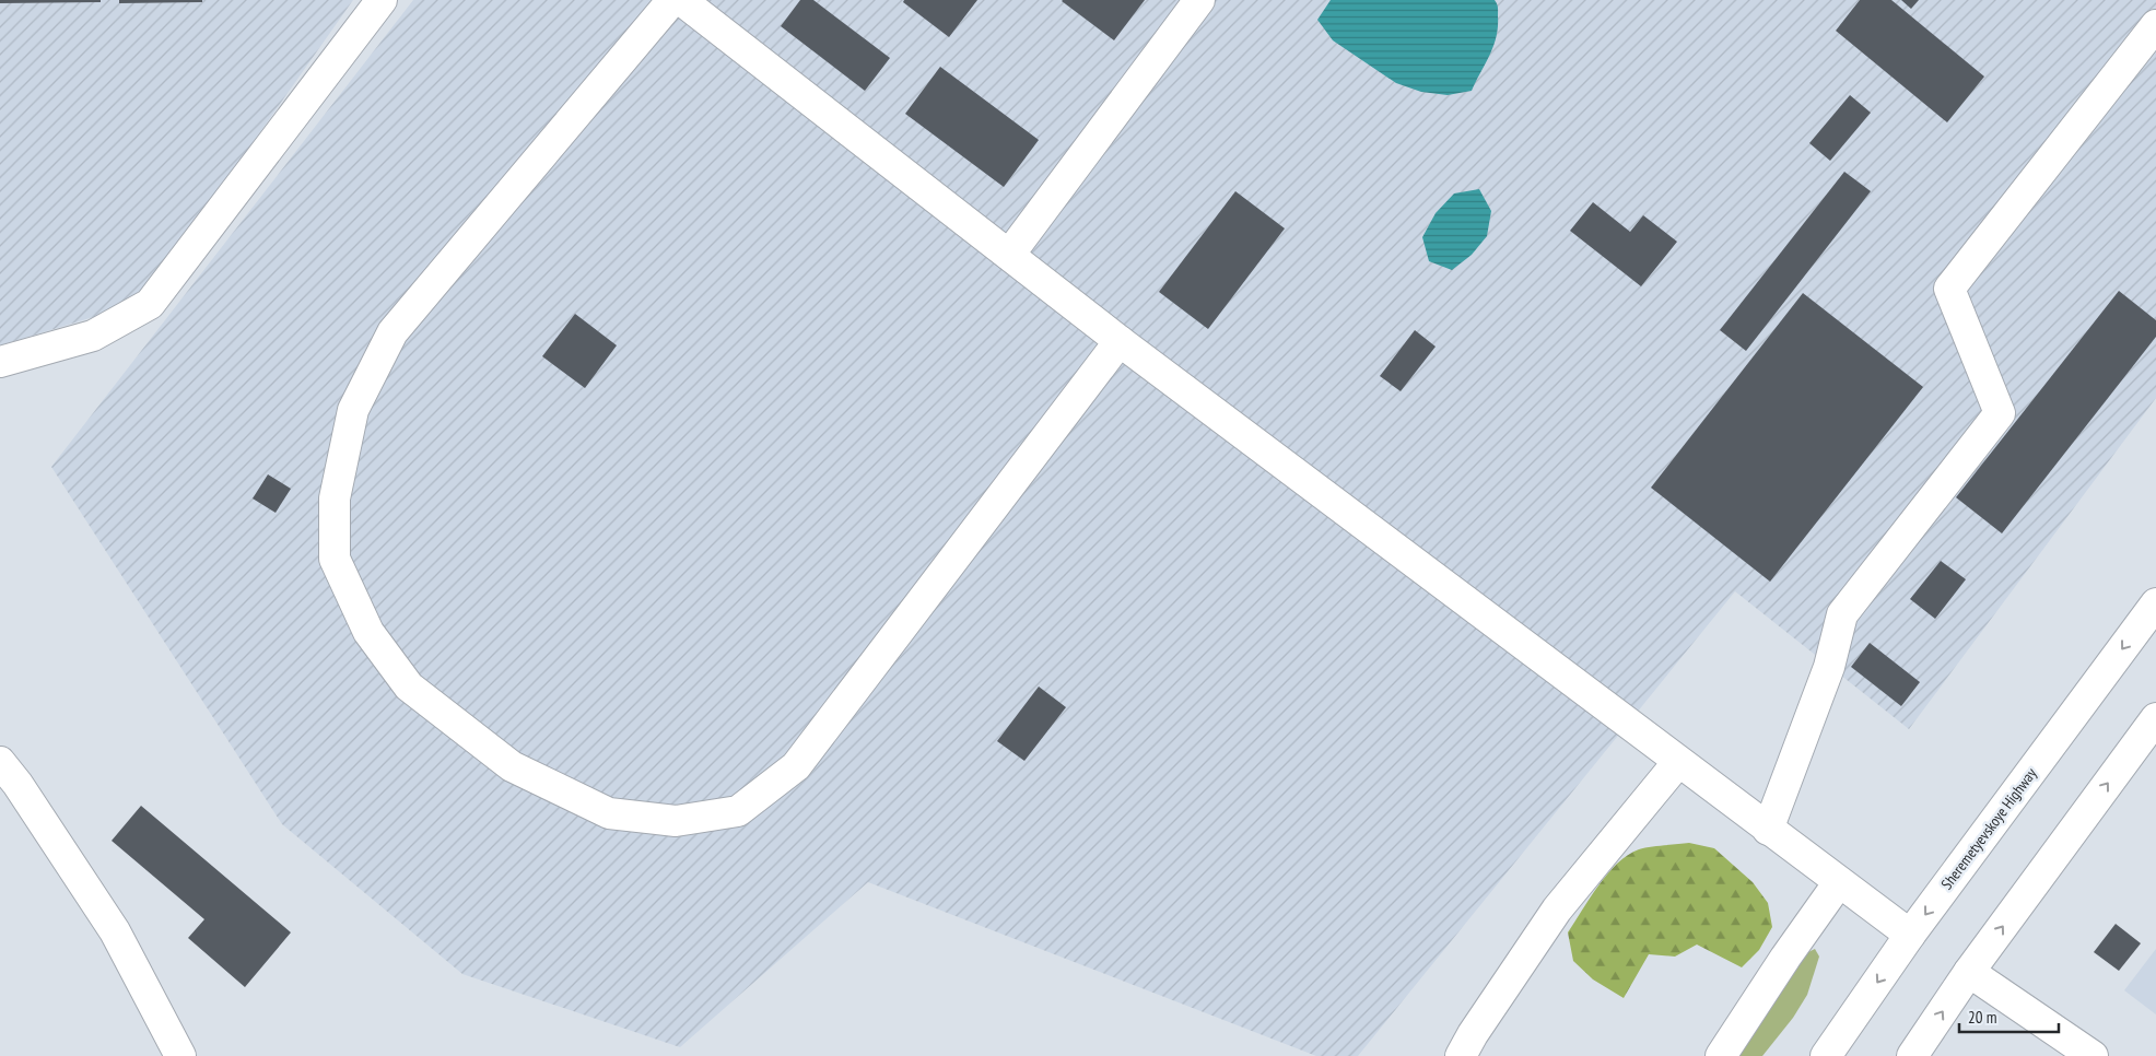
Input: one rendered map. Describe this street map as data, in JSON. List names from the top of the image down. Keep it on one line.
{"streets":{"main road":["Sheremetyevskoye Highway"]},"scale_bar":"20 m"}
